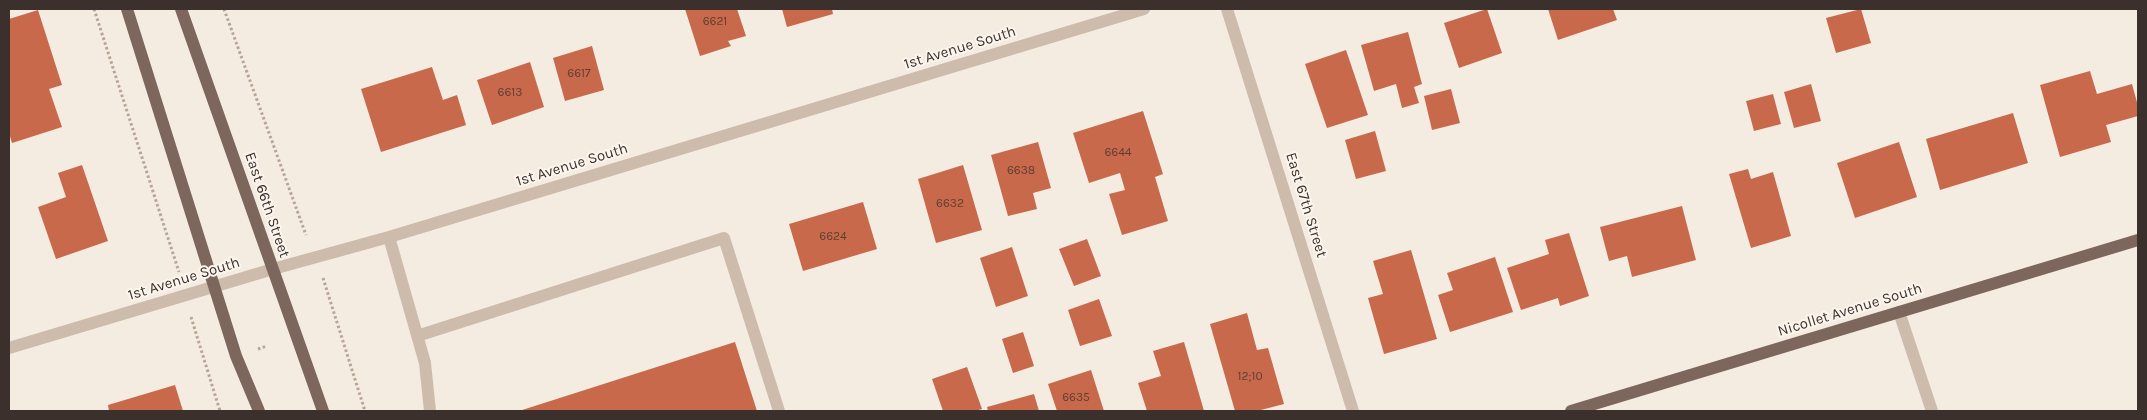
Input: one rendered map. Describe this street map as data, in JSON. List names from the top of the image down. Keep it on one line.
{"streets":{"main road":["East 66th Street","Nicollet Avenue South"],"street":["1st Avenue South","East 67th Street"]},"crossings":[["1st Avenue South","East 66th Street"]],"house_numbers":["6621","6617","6613","6644","6638","6632","6624","12;10","6635"]}
